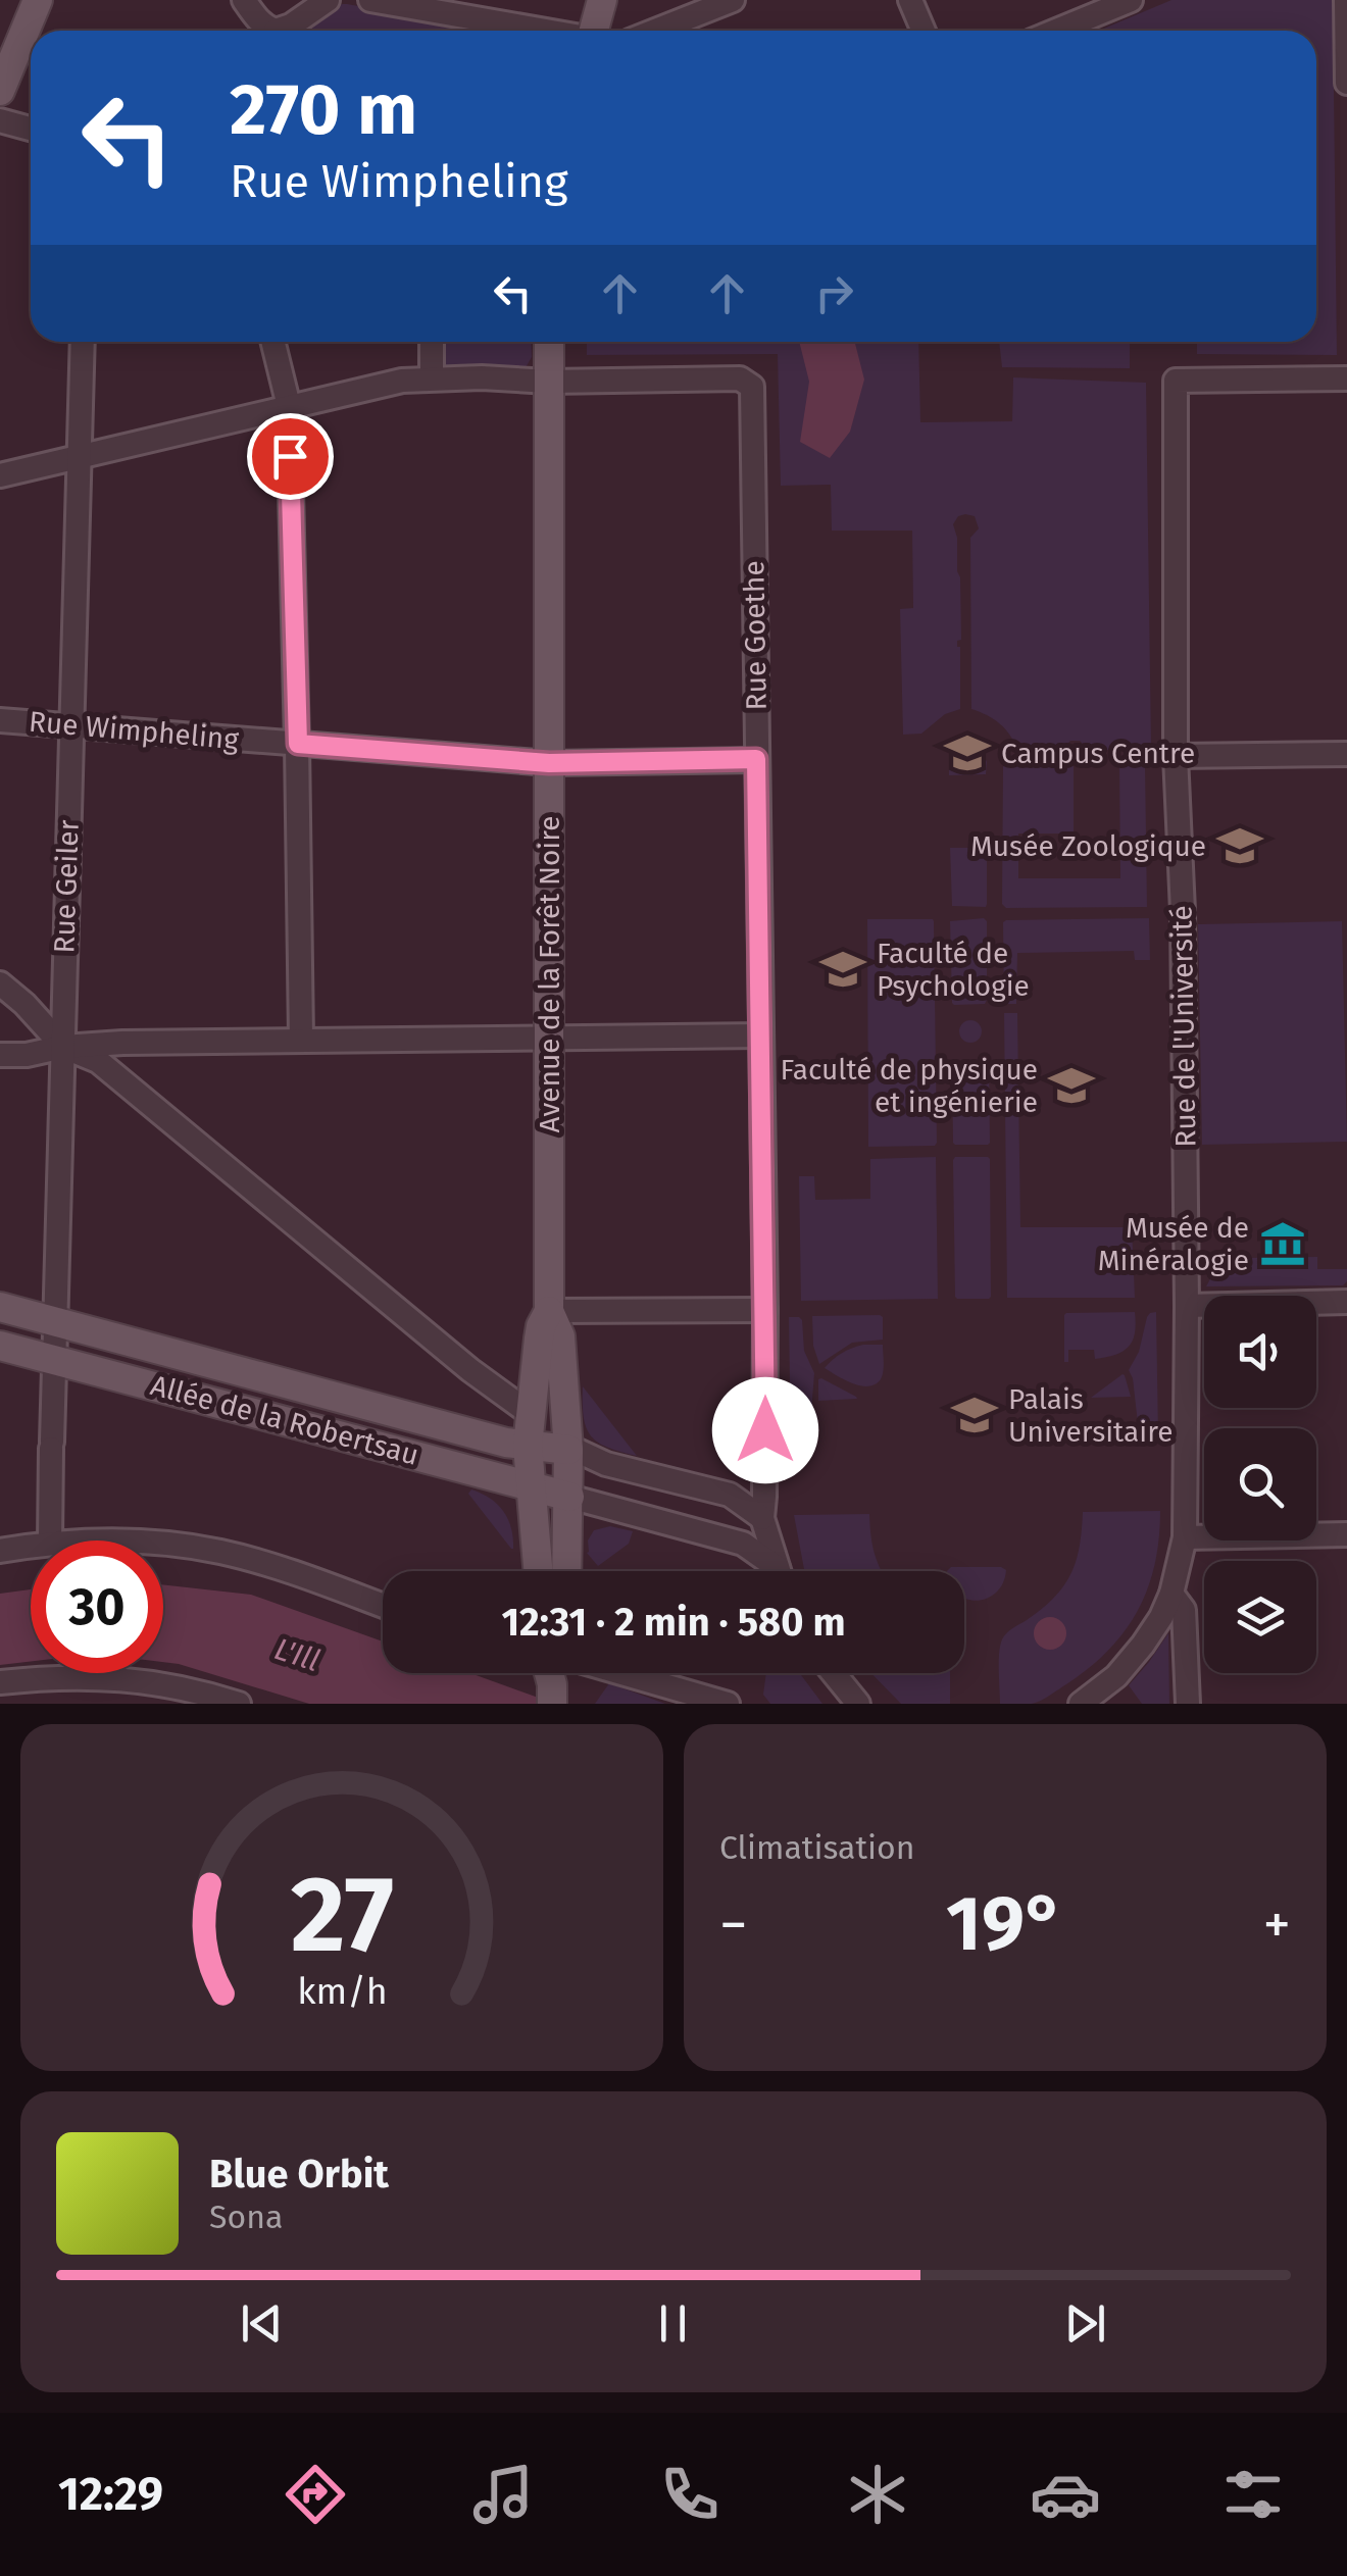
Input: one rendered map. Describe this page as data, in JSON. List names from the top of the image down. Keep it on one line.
{"streets":{"main road":["Avenue de la Forêt Noire","Allée de la Robertsau"],"street":["Rue Goethe","Rue Wimpheling","Rue Geiler","Rue de l'Université"]},"crossings":[["Rue Goethe","Rue Wimpheling"],["Rue Goethe","Avenue de la Forêt Noire"],["Rue Wimpheling","Rue Geiler"],["Rue Wimpheling","Avenue de la Forêt Noire"],["Rue Geiler","Allée de la Robertsau"],["Avenue de la Forêt Noire","Allée de la Robertsau"]],"water":["L'Ill"],"places":{"school or university":["Campus Centre","Musée Zoologique","Faculté de Psychologie","Faculté de physique et ingénierie","Palais Universitaire"],"museum":["Musée de Minéralogie"]},"page":{"turn":["270 m","Rue Wimpheling"],"limit":"30","trip":"12:31 · 2 min · 580 m","tile":"Climatisation","heat":["−","19°","+"],"song":["Blue Orbit","Sona"],"tabs":"12:29","gauge":["27","km/h"]}}
